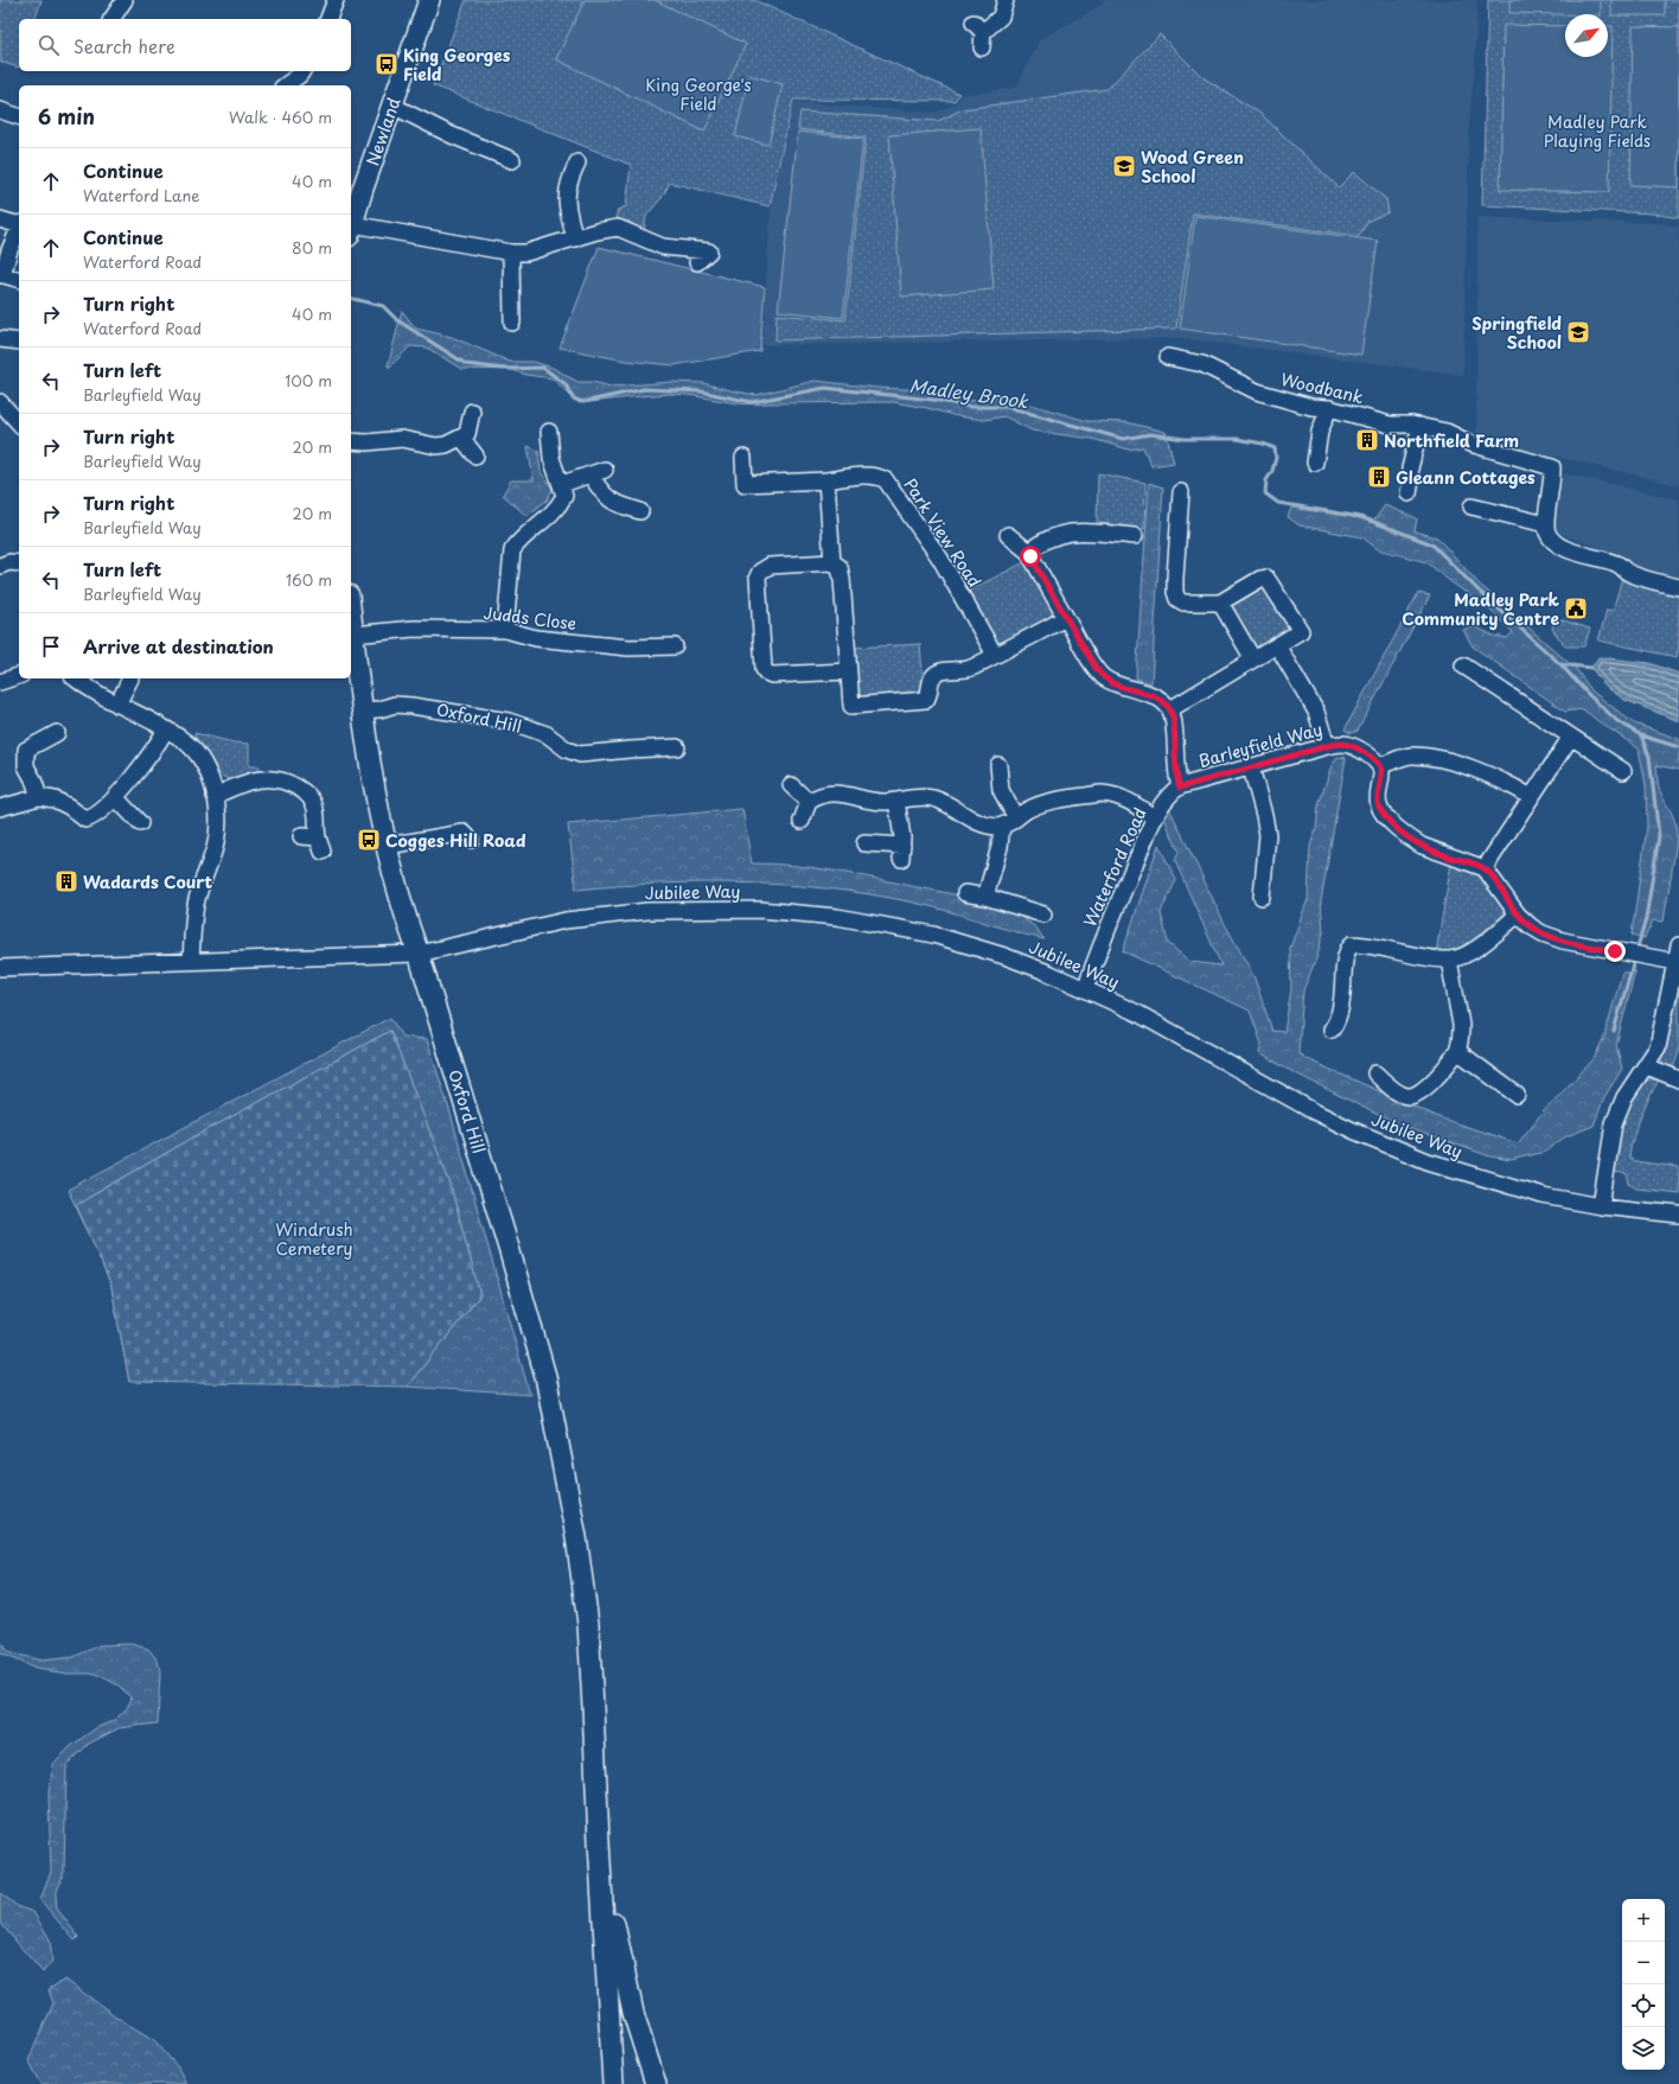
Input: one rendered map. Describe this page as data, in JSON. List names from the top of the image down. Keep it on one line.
{"streets":{"main road":["Newland","Oxford Hill"],"street":["Woodbank","Park View Road","Judds Close","Barleyfield Way","Waterford Road","Jubilee Way"]},"crossings":[["Judds Close","Oxford Hill"],["Oxford Hill","Jubilee Way"],["Barleyfield Way","Waterford Road"],["Waterford Road","Jubilee Way"]],"water":["Madley Brook"],"parks":["King George's Field","Madley Park Playing Fields","Windrush Cemetery"],"places":{"bus stop":["King Georges Field","Cogges Hill Road"],"school or university":["Wood Green School","Springfield School"],"building":["Northfield Farm","Gleann Cottages","Wadards Court"],"public building":["Madley Park Community Centre"]},"north":"top right","page":{"search":"Search here","heading":["6 min","Walk · 460 m"],"list":[["Continue","Waterford Lane","40 m"],["Continue","Waterford Road","80 m"],["Turn right","Waterford Road","40 m"],["Turn left","Barleyfield Way","100 m"],["Turn right","Barleyfield Way","20 m"],["Turn right","Barleyfield Way","20 m"],["Turn left","Barleyfield Way","160 m"],"Arrive at destination"],"map_buttons":["+","−"]}}
